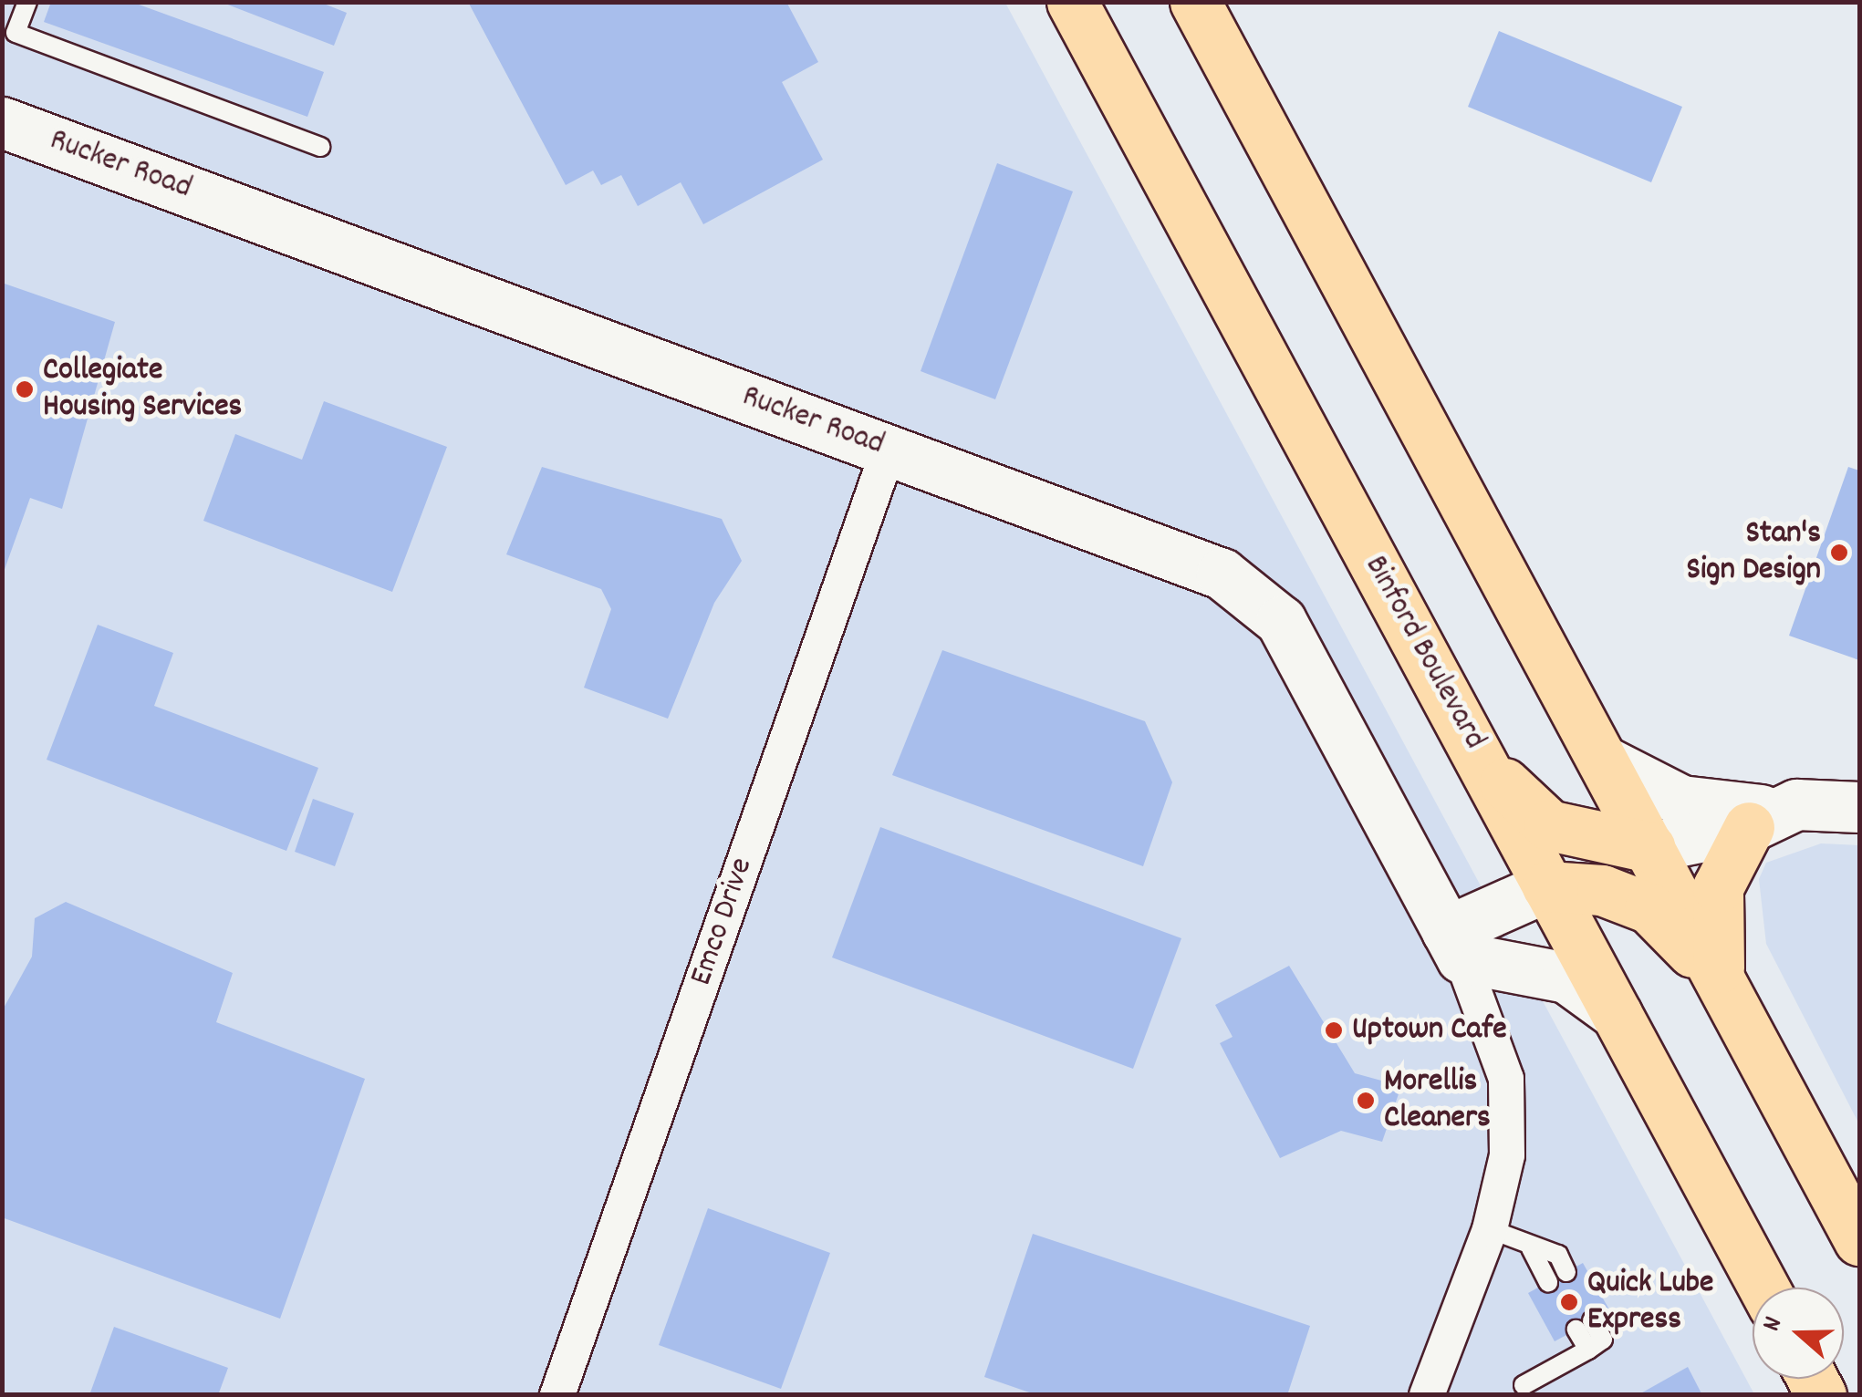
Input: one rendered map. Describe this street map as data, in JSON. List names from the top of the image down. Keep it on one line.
{"streets":{"main road":["Binford Boulevard"],"street":["Rucker Road","Emco Drive"]},"crossings":[["Rucker Road","Emco Drive"]],"places":["Collegiate Housing Services","Stan's Sign Design","Uptown Cafe","Morellis Cleaners","Quick Lube Express"],"north":"left"}
